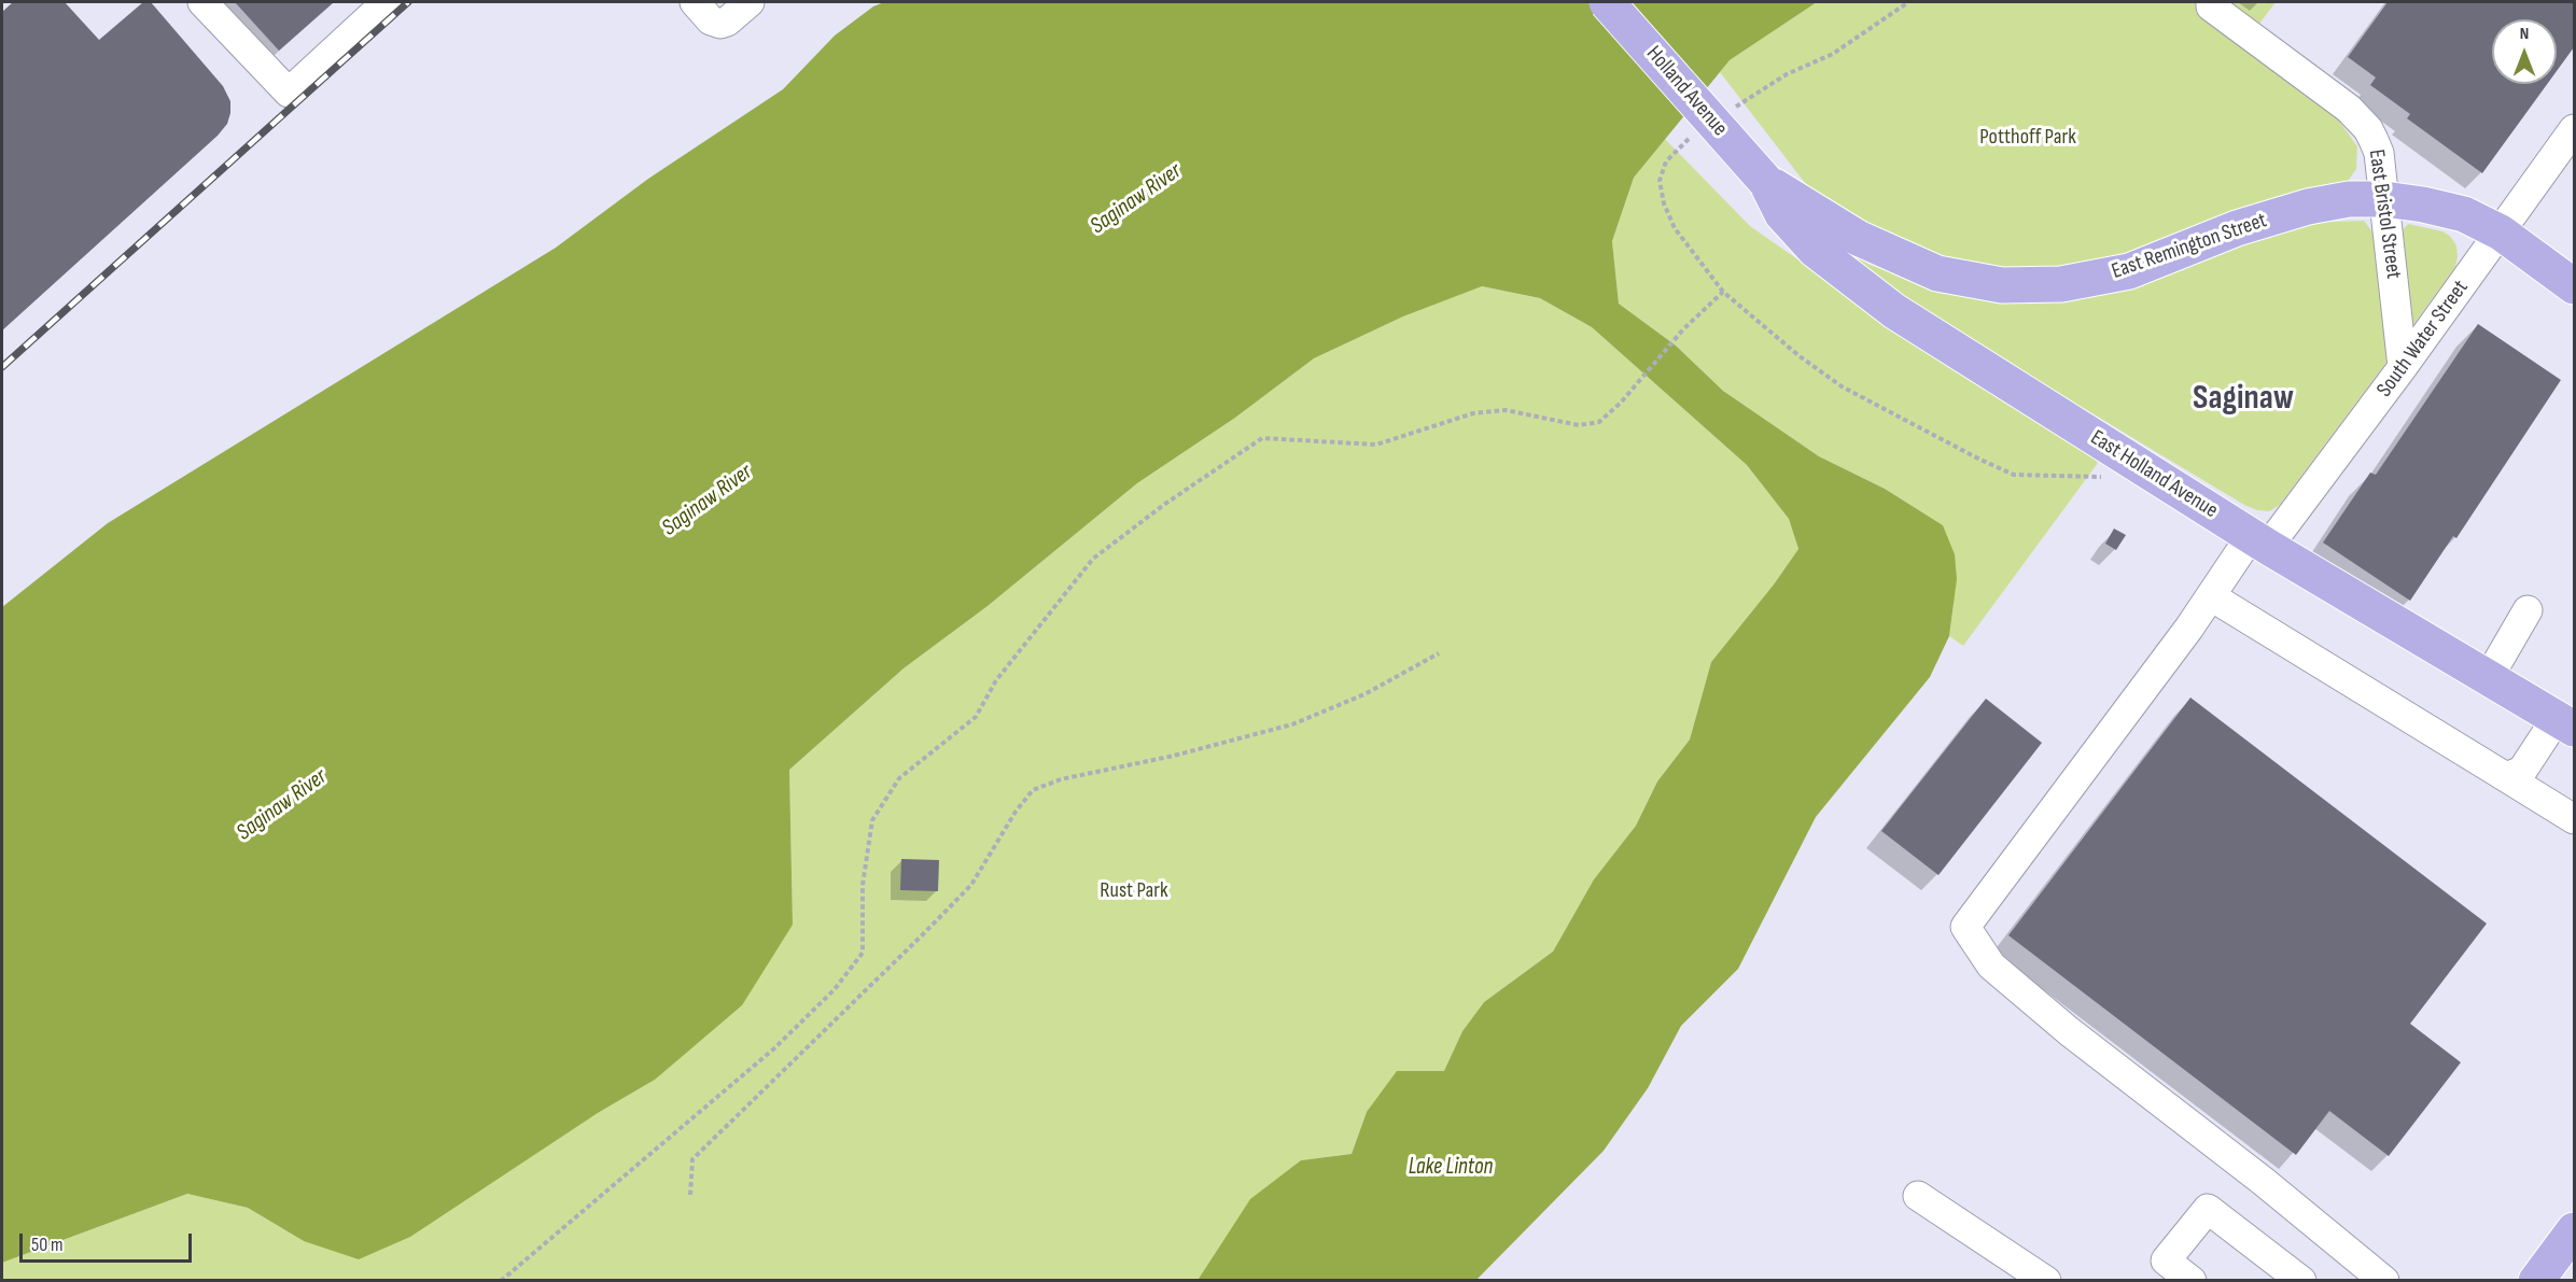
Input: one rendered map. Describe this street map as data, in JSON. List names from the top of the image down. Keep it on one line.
{"streets":{"main road":["Holland Avenue","East Remington Street","East Holland Avenue"],"street":["East Bristol Street","South Water Street"]},"crossings":[["Holland Avenue","East Remington Street"],["Holland Avenue","East Holland Avenue"],["East Bristol Street","East Remington Street"],["East Bristol Street","South Water Street"],["East Remington Street","South Water Street"],["East Remington Street","East Holland Avenue"],["South Water Street","East Holland Avenue"]],"districts":["Saginaw"],"water":["Saginaw River","Lake Linton"],"parks":["Potthoff Park","Rust Park"],"scale_bar":"50 m","north":"top"}
